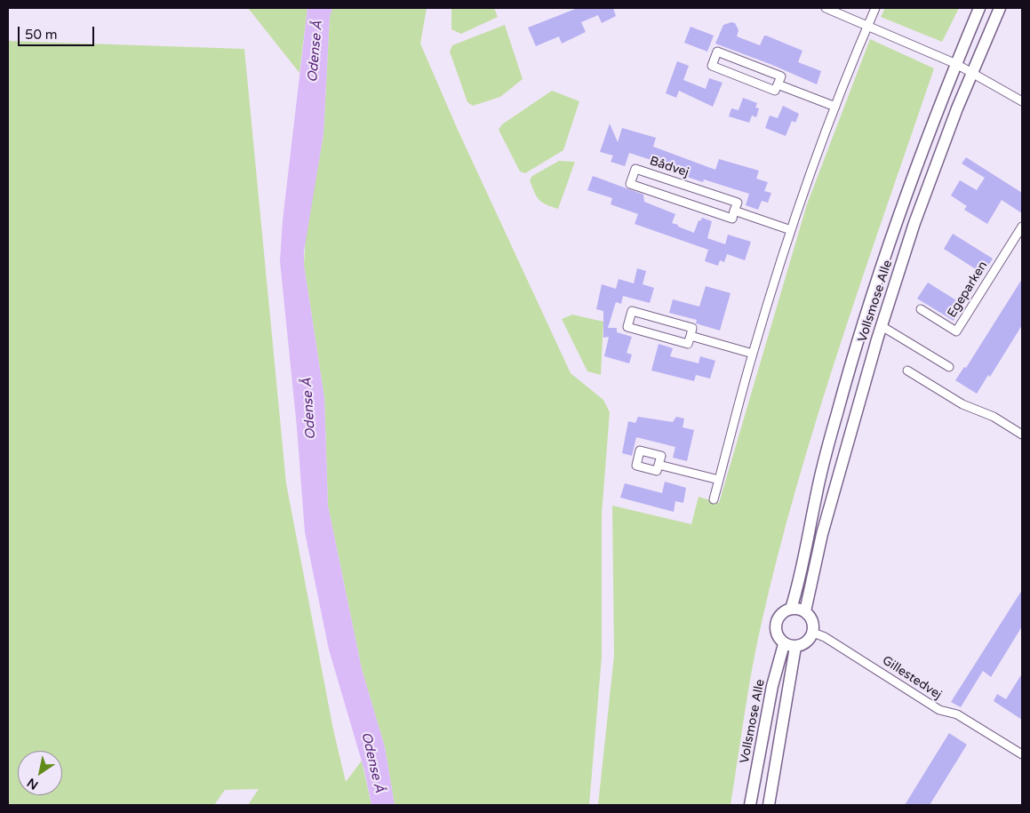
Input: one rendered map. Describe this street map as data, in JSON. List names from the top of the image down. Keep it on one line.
{"streets":{"street":["Bådvej","Egeparken","Vollsmose Alle","Gillestedvej"]},"crossings":[["Vollsmose Alle","Gillestedvej"]],"water":["Odense Å"],"scale_bar":"50 m","north":"bottom left"}
